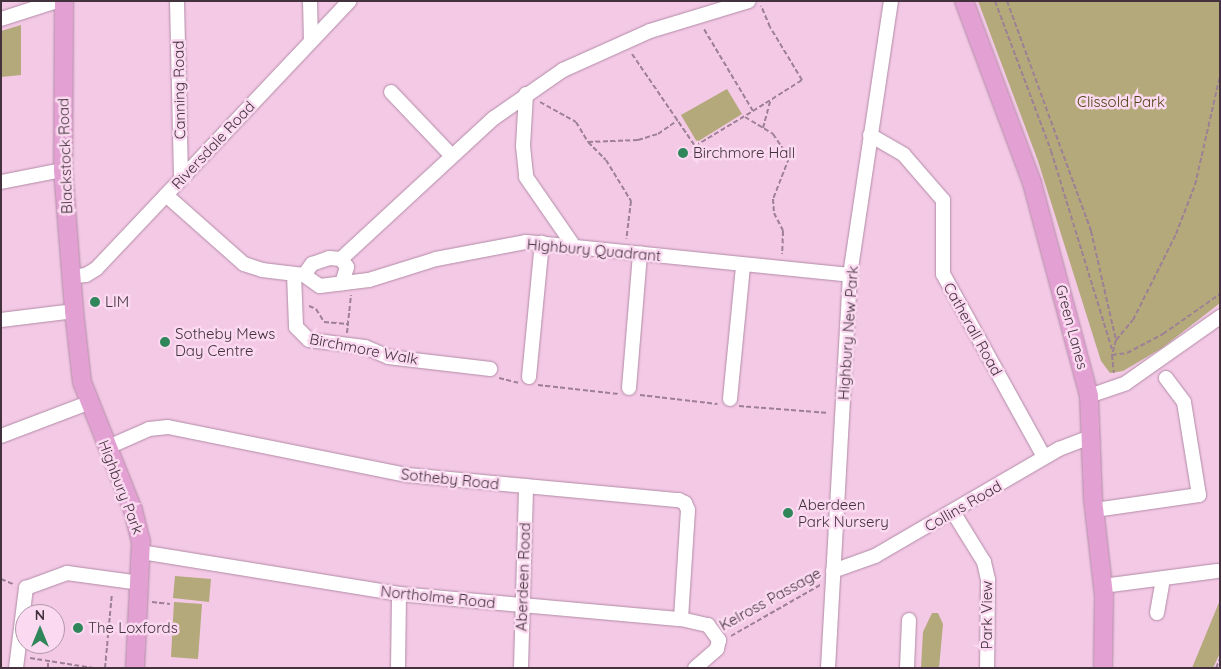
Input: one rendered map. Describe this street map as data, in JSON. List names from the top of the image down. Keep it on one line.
{"streets":{"main road":["Blackstock Road","Green Lanes","Highbury Park"],"street":["Canning Road","Riversdale Road","Highbury Quadrant","Catherall Road","Highbury New Park","Birchmore Walk","Sotheby Road","Collins Road","Aberdeen Road","Northolme Road","Park View"],"path":["Kelross Passage"]},"crossings":[["Canning Road","Riversdale Road"],["Riversdale Road","Blackstock Road"],["Riversdale Road","Highbury Quadrant"],["Blackstock Road","Highbury Park"],["Highbury Quadrant","Highbury New Park"],["Highbury Quadrant","Birchmore Walk"],["Green Lanes","Collins Road"],["Catherall Road","Highbury New Park"],["Catherall Road","Collins Road"],["Highbury New Park","Collins Road"],["Highbury New Park","Kelross Passage"],["Sotheby Road","Highbury Park"],["Sotheby Road","Aberdeen Road"],["Sotheby Road","Northolme Road"],["Highbury Park","Northolme Road"],["Collins Road","Kelross Passage"],["Collins Road","Park View"],["Aberdeen Road","Northolme Road"],["Northolme Road","Kelross Passage"]],"parks":["Clissold Park"],"places":["Birchmore Hall","LIM","Sotheby Mews Day Centre","Aberdeen Park Nursery","The Loxfords"],"north":"top"}
